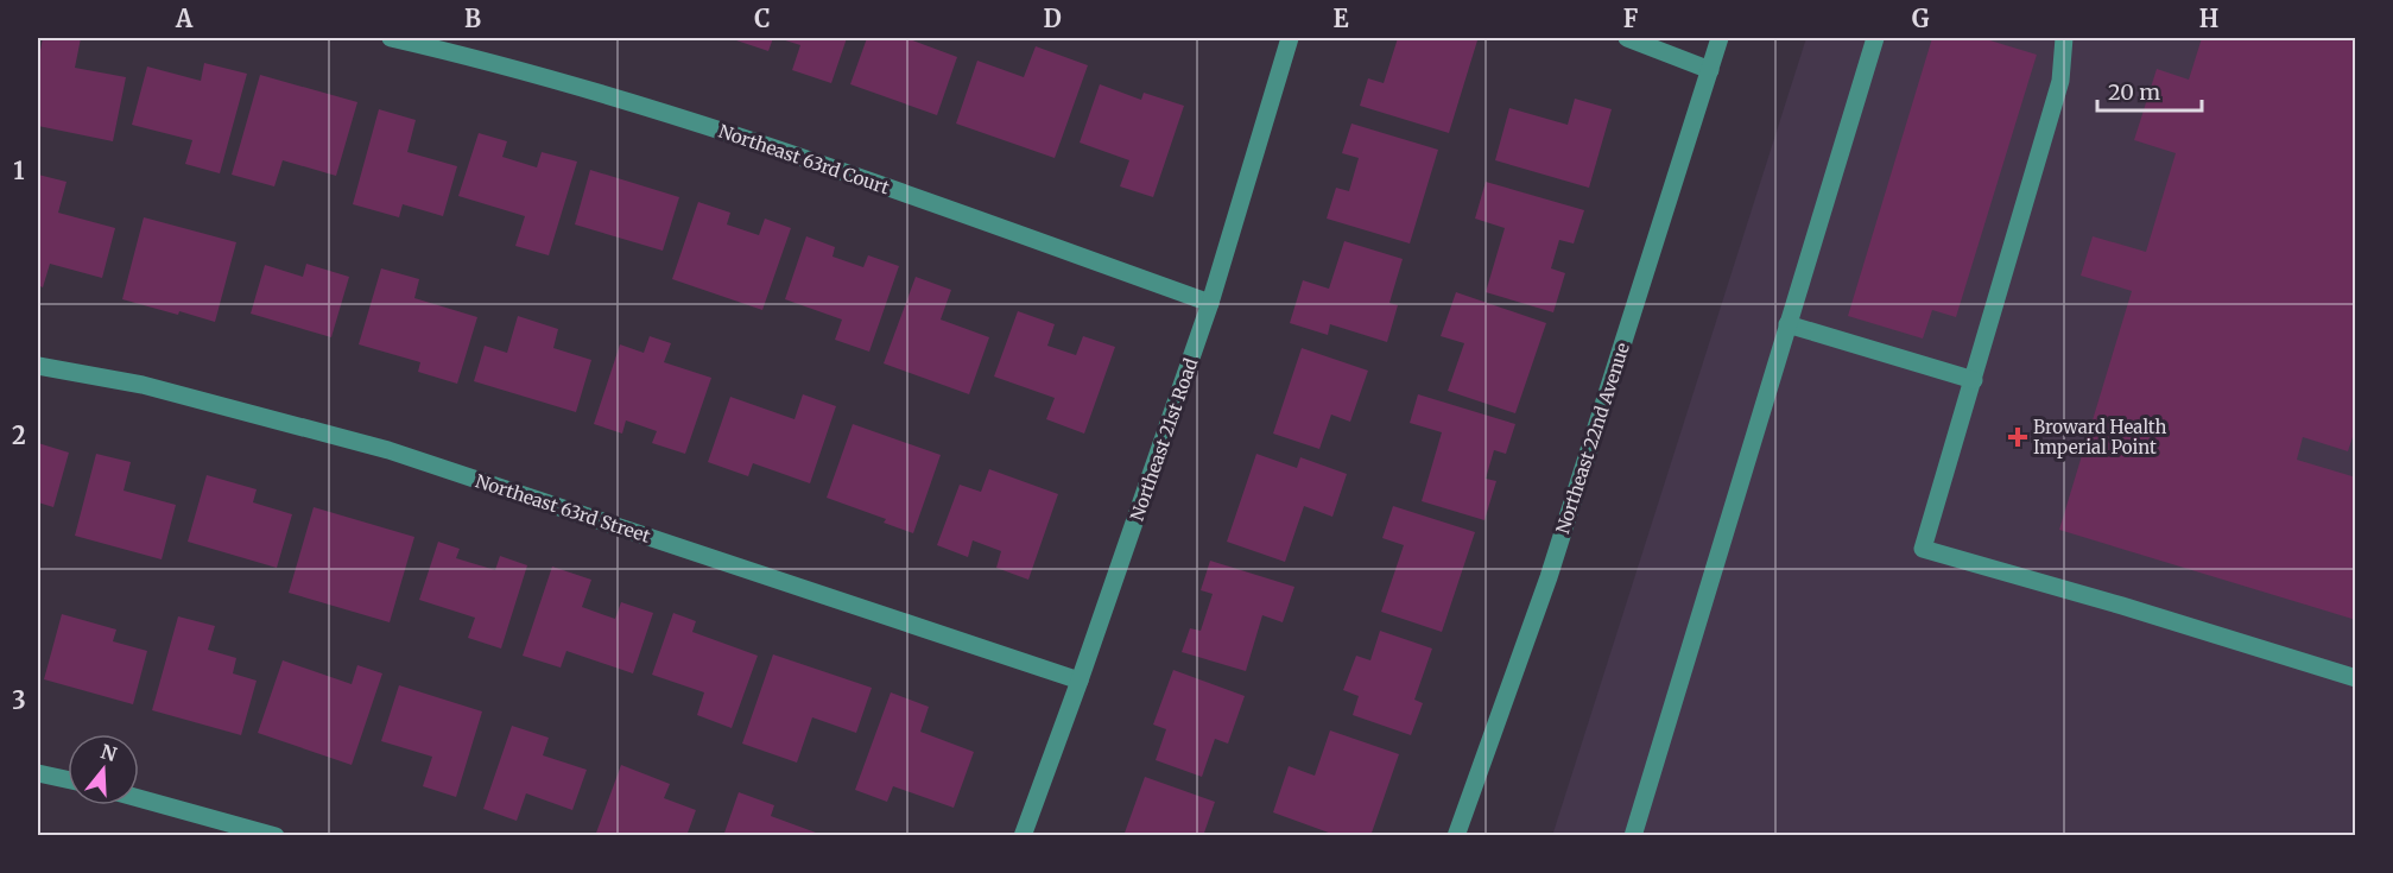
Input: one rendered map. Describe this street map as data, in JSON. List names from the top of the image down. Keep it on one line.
{"streets":{"street":["Northeast 63rd Court","Northeast 22nd Avenue","Northeast 21st Road","Northeast 63rd Street"]},"crossings":[["Northeast 63rd Court","Northeast 21st Road"],["Northeast 21st Road","Northeast 63rd Street"]],"places":{"health":["Broward Health Imperial Point"]},"scale_bar":"20 m","north":"top","grid":{"columns":["A","B","C","D","E","F","G","H"],"rows":["1","2","3"]}}
